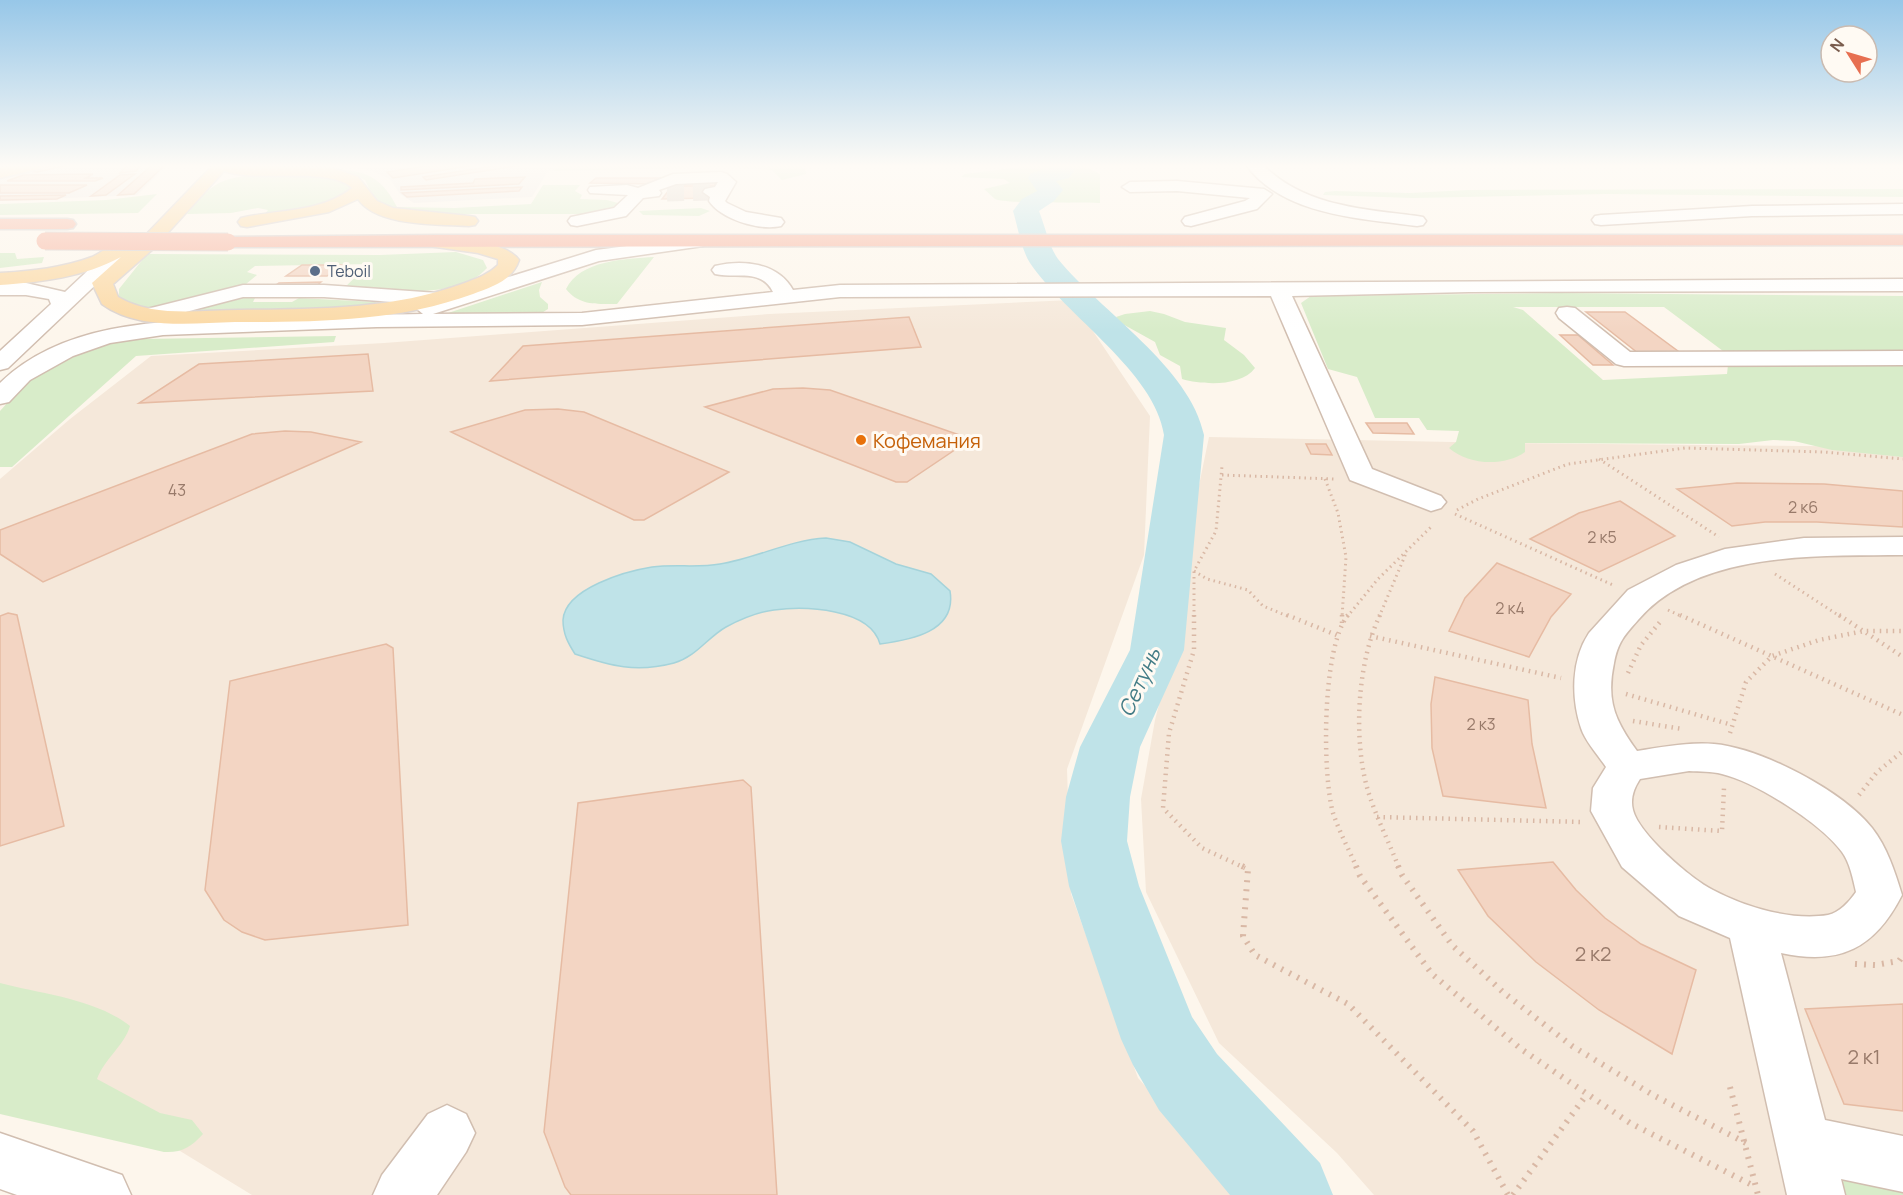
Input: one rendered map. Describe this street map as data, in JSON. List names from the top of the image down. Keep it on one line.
{"water":["Сетунь"],"places":["Teboil","Кофемания"],"house_numbers":["43","2 к6","2 к5","2 к4","2 к3","2 к2","2 к1"],"north":"top left"}
